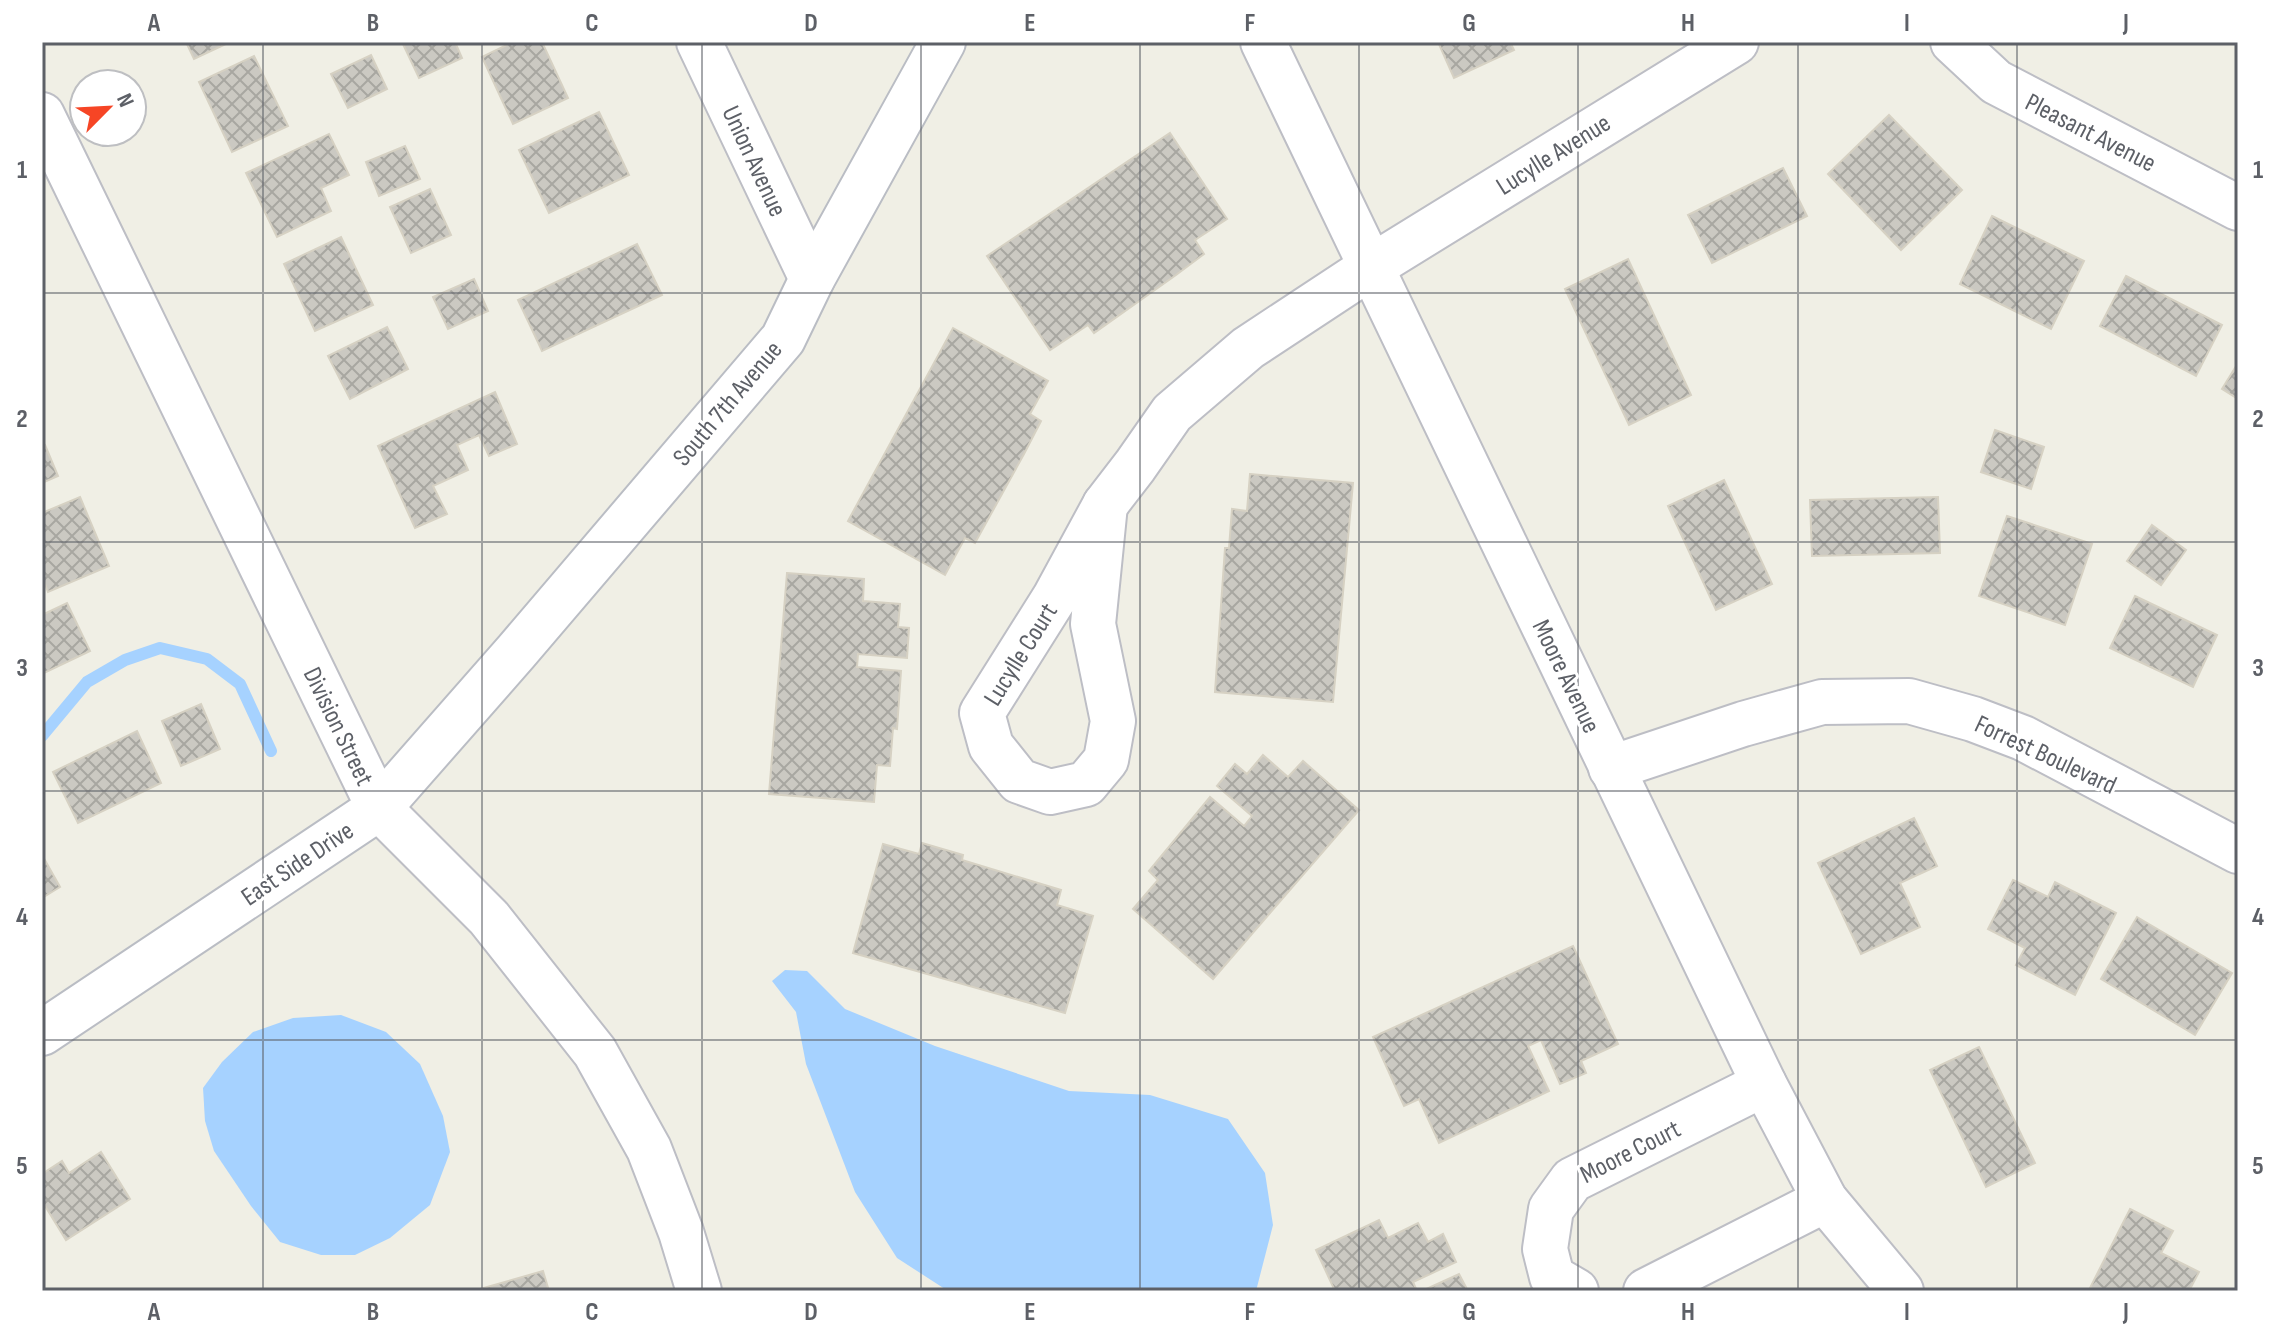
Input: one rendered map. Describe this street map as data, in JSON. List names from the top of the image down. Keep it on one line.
{"streets":{"street":["Pleasant Avenue","Lucylle Avenue","Union Avenue","South 7th Avenue","Lucylle Court","Moore Avenue","Division Street","Forrest Boulevard","East Side Drive","Moore Court"]},"crossings":[["Lucylle Avenue","Lucylle Court"],["Lucylle Avenue","Moore Avenue"],["Union Avenue","South 7th Avenue"],["South 7th Avenue","East Side Drive"],["Lucylle Court","Moore Avenue"],["Moore Avenue","Forrest Boulevard"],["Moore Avenue","Moore Court"],["Division Street","East Side Drive"]],"north":"top right","grid":{"columns":["A","B","C","D","E","F","G","H","I","J"],"rows":["1","2","3","4","5"]}}
